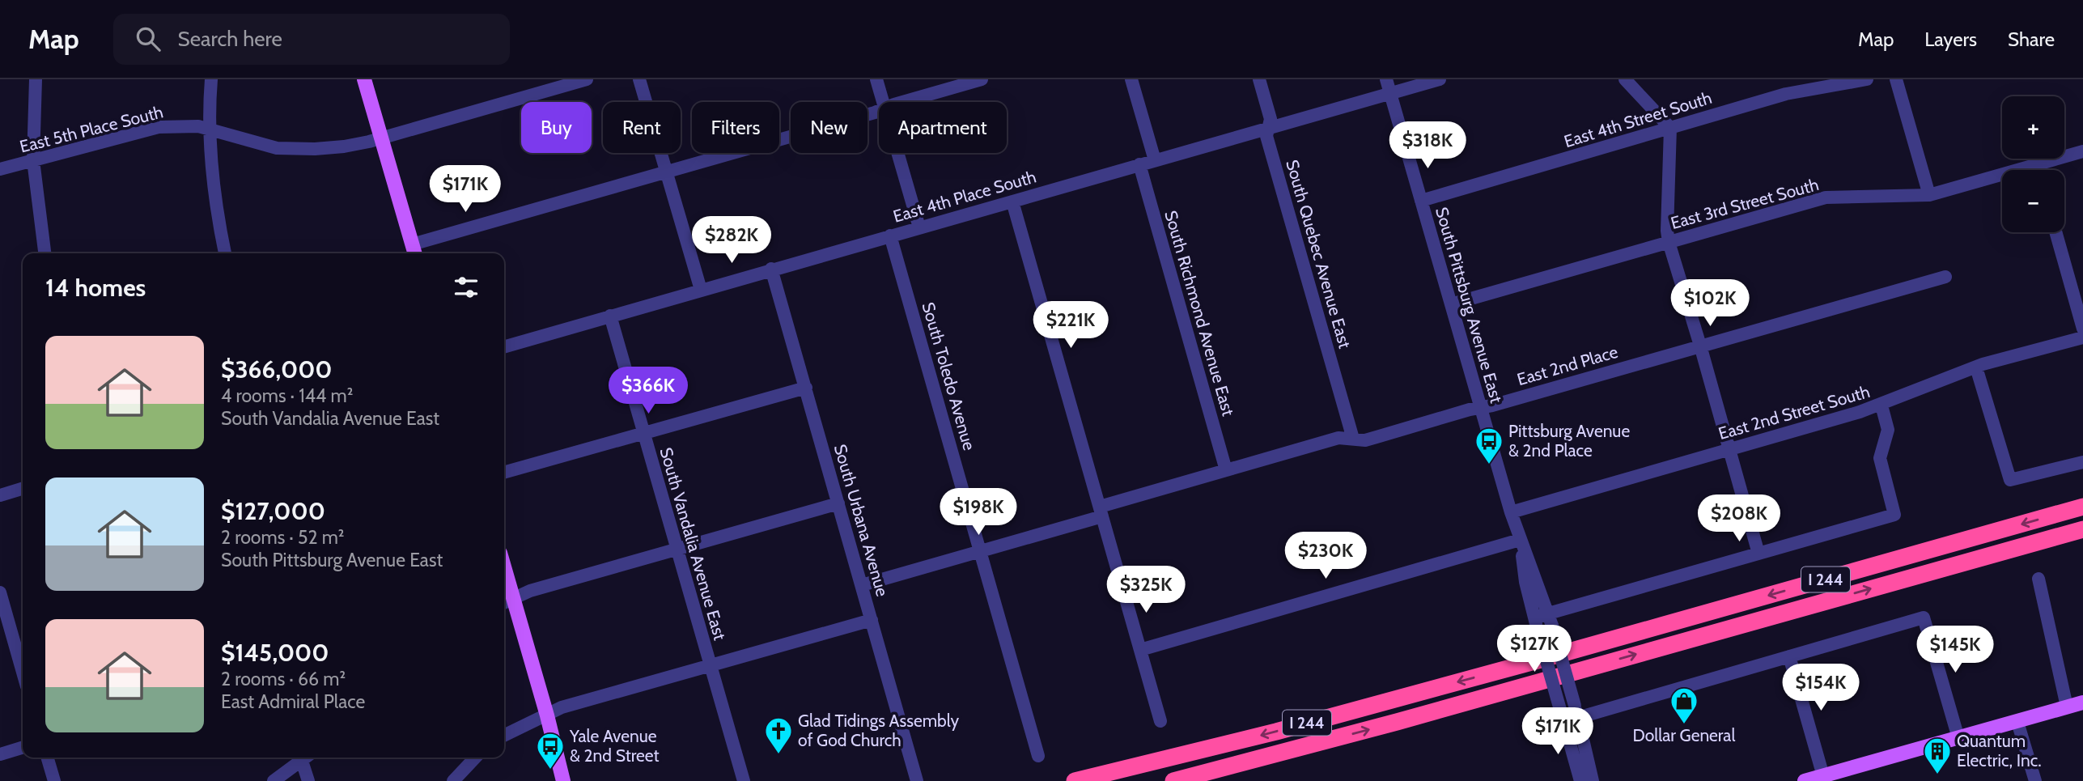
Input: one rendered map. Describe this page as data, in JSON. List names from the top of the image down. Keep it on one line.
{"streets":{"highway":["I 244"],"street":["East 4th Street South","East 5th Place South","East 4th Place South","East 3rd Street South","South Quebec Avenue East","South Pittsburg Avenue East","South Richmond Avenue East","East 2nd Place","South Toledo Avenue","East 2nd Street South","South Urbana Avenue","South Vandalia Avenue East"]},"crossings":[["East 4th Street South","South Pittsburg Avenue East"],["East 4th Place South","South Quebec Avenue East"],["East 4th Place South","South Pittsburg Avenue East"],["East 4th Place South","South Richmond Avenue East"],["East 4th Place South","South Toledo Avenue"],["East 4th Place South","South Urbana Avenue"],["East 4th Place South","South Vandalia Avenue East"],["East 3rd Street South","South Pittsburg Avenue East"],["South Quebec Avenue East","East 2nd Place"],["South Pittsburg Avenue East","East 2nd Place"],["South Pittsburg Avenue East","East 2nd Street South"],["South Richmond Avenue East","East 2nd Place"],["East 2nd Place","South Toledo Avenue"],["East 2nd Place","South Urbana Avenue"]],"places":{"bus stop":["Pittsburg Avenue & 2nd Place","Yale Avenue & 2nd Street"],"shop":["Dollar General"],"church":["Glad Tidings Assembly of God Church"],"building":["Quantum Electric, Inc."]},"page":{"header":"Map","search":"Search here","nav":["Map","Layers","Share"],"map_buttons":["+","−"],"chip":["Buy","Rent","Filters","New","Apartment"],"price":["$318K","$171K","$282K","$102K","$221K","$366K","$198K","$208K","$230K","$325K","$127K","$145K","$154K","$171K"],"heading":"14 homes","list":[{"name":"$366,000","note":"4 rooms · 144 m² · South Vandalia Avenue East"},{"name":"$127,000","note":"2 rooms · 52 m² · South Pittsburg Avenue East"},{"name":"$145,000","note":"2 rooms · 66 m² · East Admiral Place"}]}}
